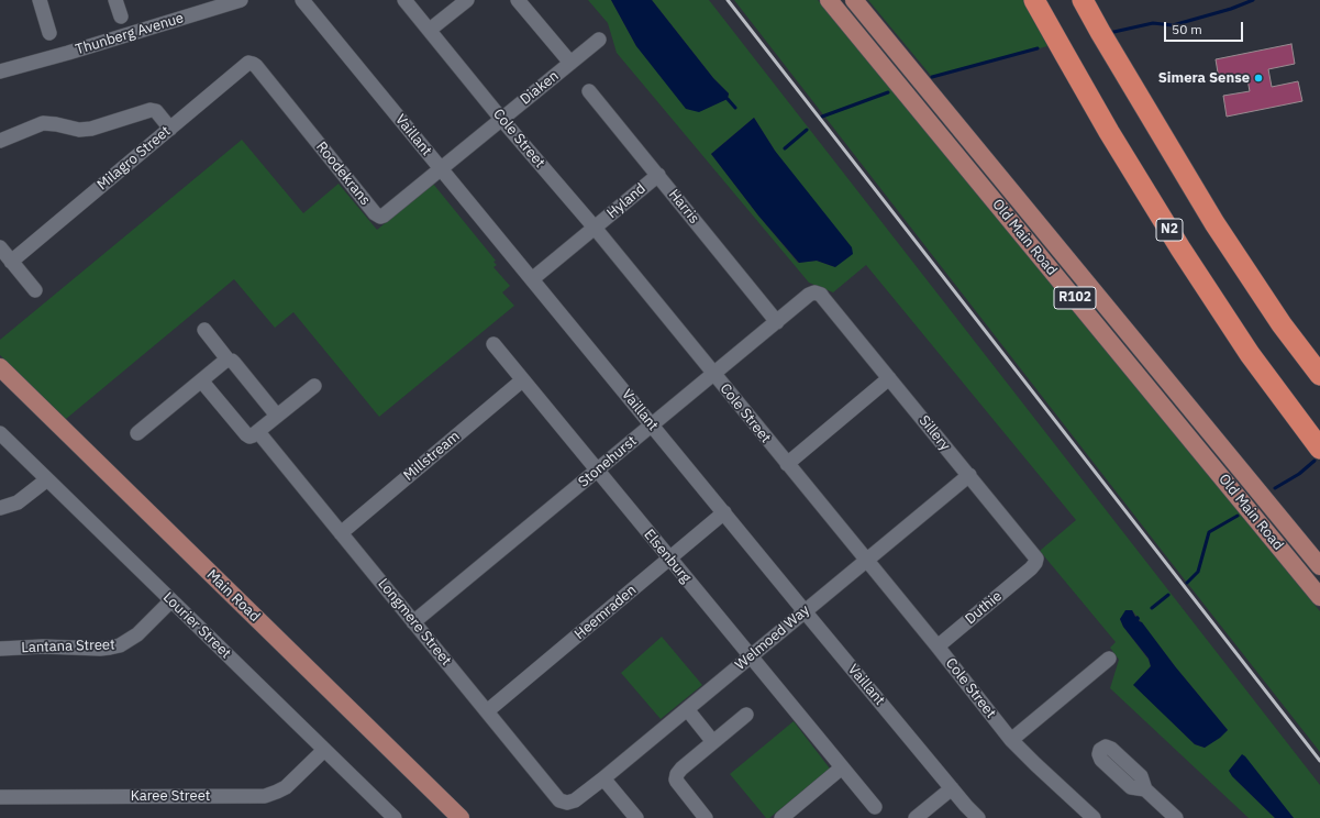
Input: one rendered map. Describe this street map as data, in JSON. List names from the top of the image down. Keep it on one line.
{"streets":{"highway":["N2"],"main road":["Old Main Road","R102","Main Road"],"street":["Thunberg Avenue","Diaken","Vaillant","Cole Street","Milagro Street","Roodekrans","Hyland","Harris","Sillery","Millstream","Stonehurst","Elsenburg","Duthie","Heemraden","Longmere Street","Lourier Street","Welmoed Way","Lantana Street","Karee Street"]},"crossings":[["Diaken","Vaillant"],["Diaken","Cole Street"],["Diaken","Roodekrans"],["Vaillant","Roodekrans"],["Vaillant","Hyland"],["Vaillant","Stonehurst"],["Vaillant","Heemraden"],["Vaillant","Welmoed Way"],["Cole Street","Hyland"],["Cole Street","Stonehurst"],["Cole Street","Duthie"],["Cole Street","Welmoed Way"],["Milagro Street","Roodekrans"],["Hyland","Harris"],["Harris","Stonehurst"],["Sillery","Stonehurst"],["Sillery","Duthie"],["Sillery","Welmoed Way"],["Millstream","Elsenburg"],["Millstream","Longmere Street"],["Stonehurst","Elsenburg"],["Stonehurst","Longmere Street"],["Elsenburg","Heemraden"],["Elsenburg","Welmoed Way"],["Heemraden","Longmere Street"],["Longmere Street","Welmoed Way"],["Lourier Street","Lantana Street"],["Lourier Street","Karee Street"]],"places":["Simera Sense"],"scale_bar":"50 m"}
